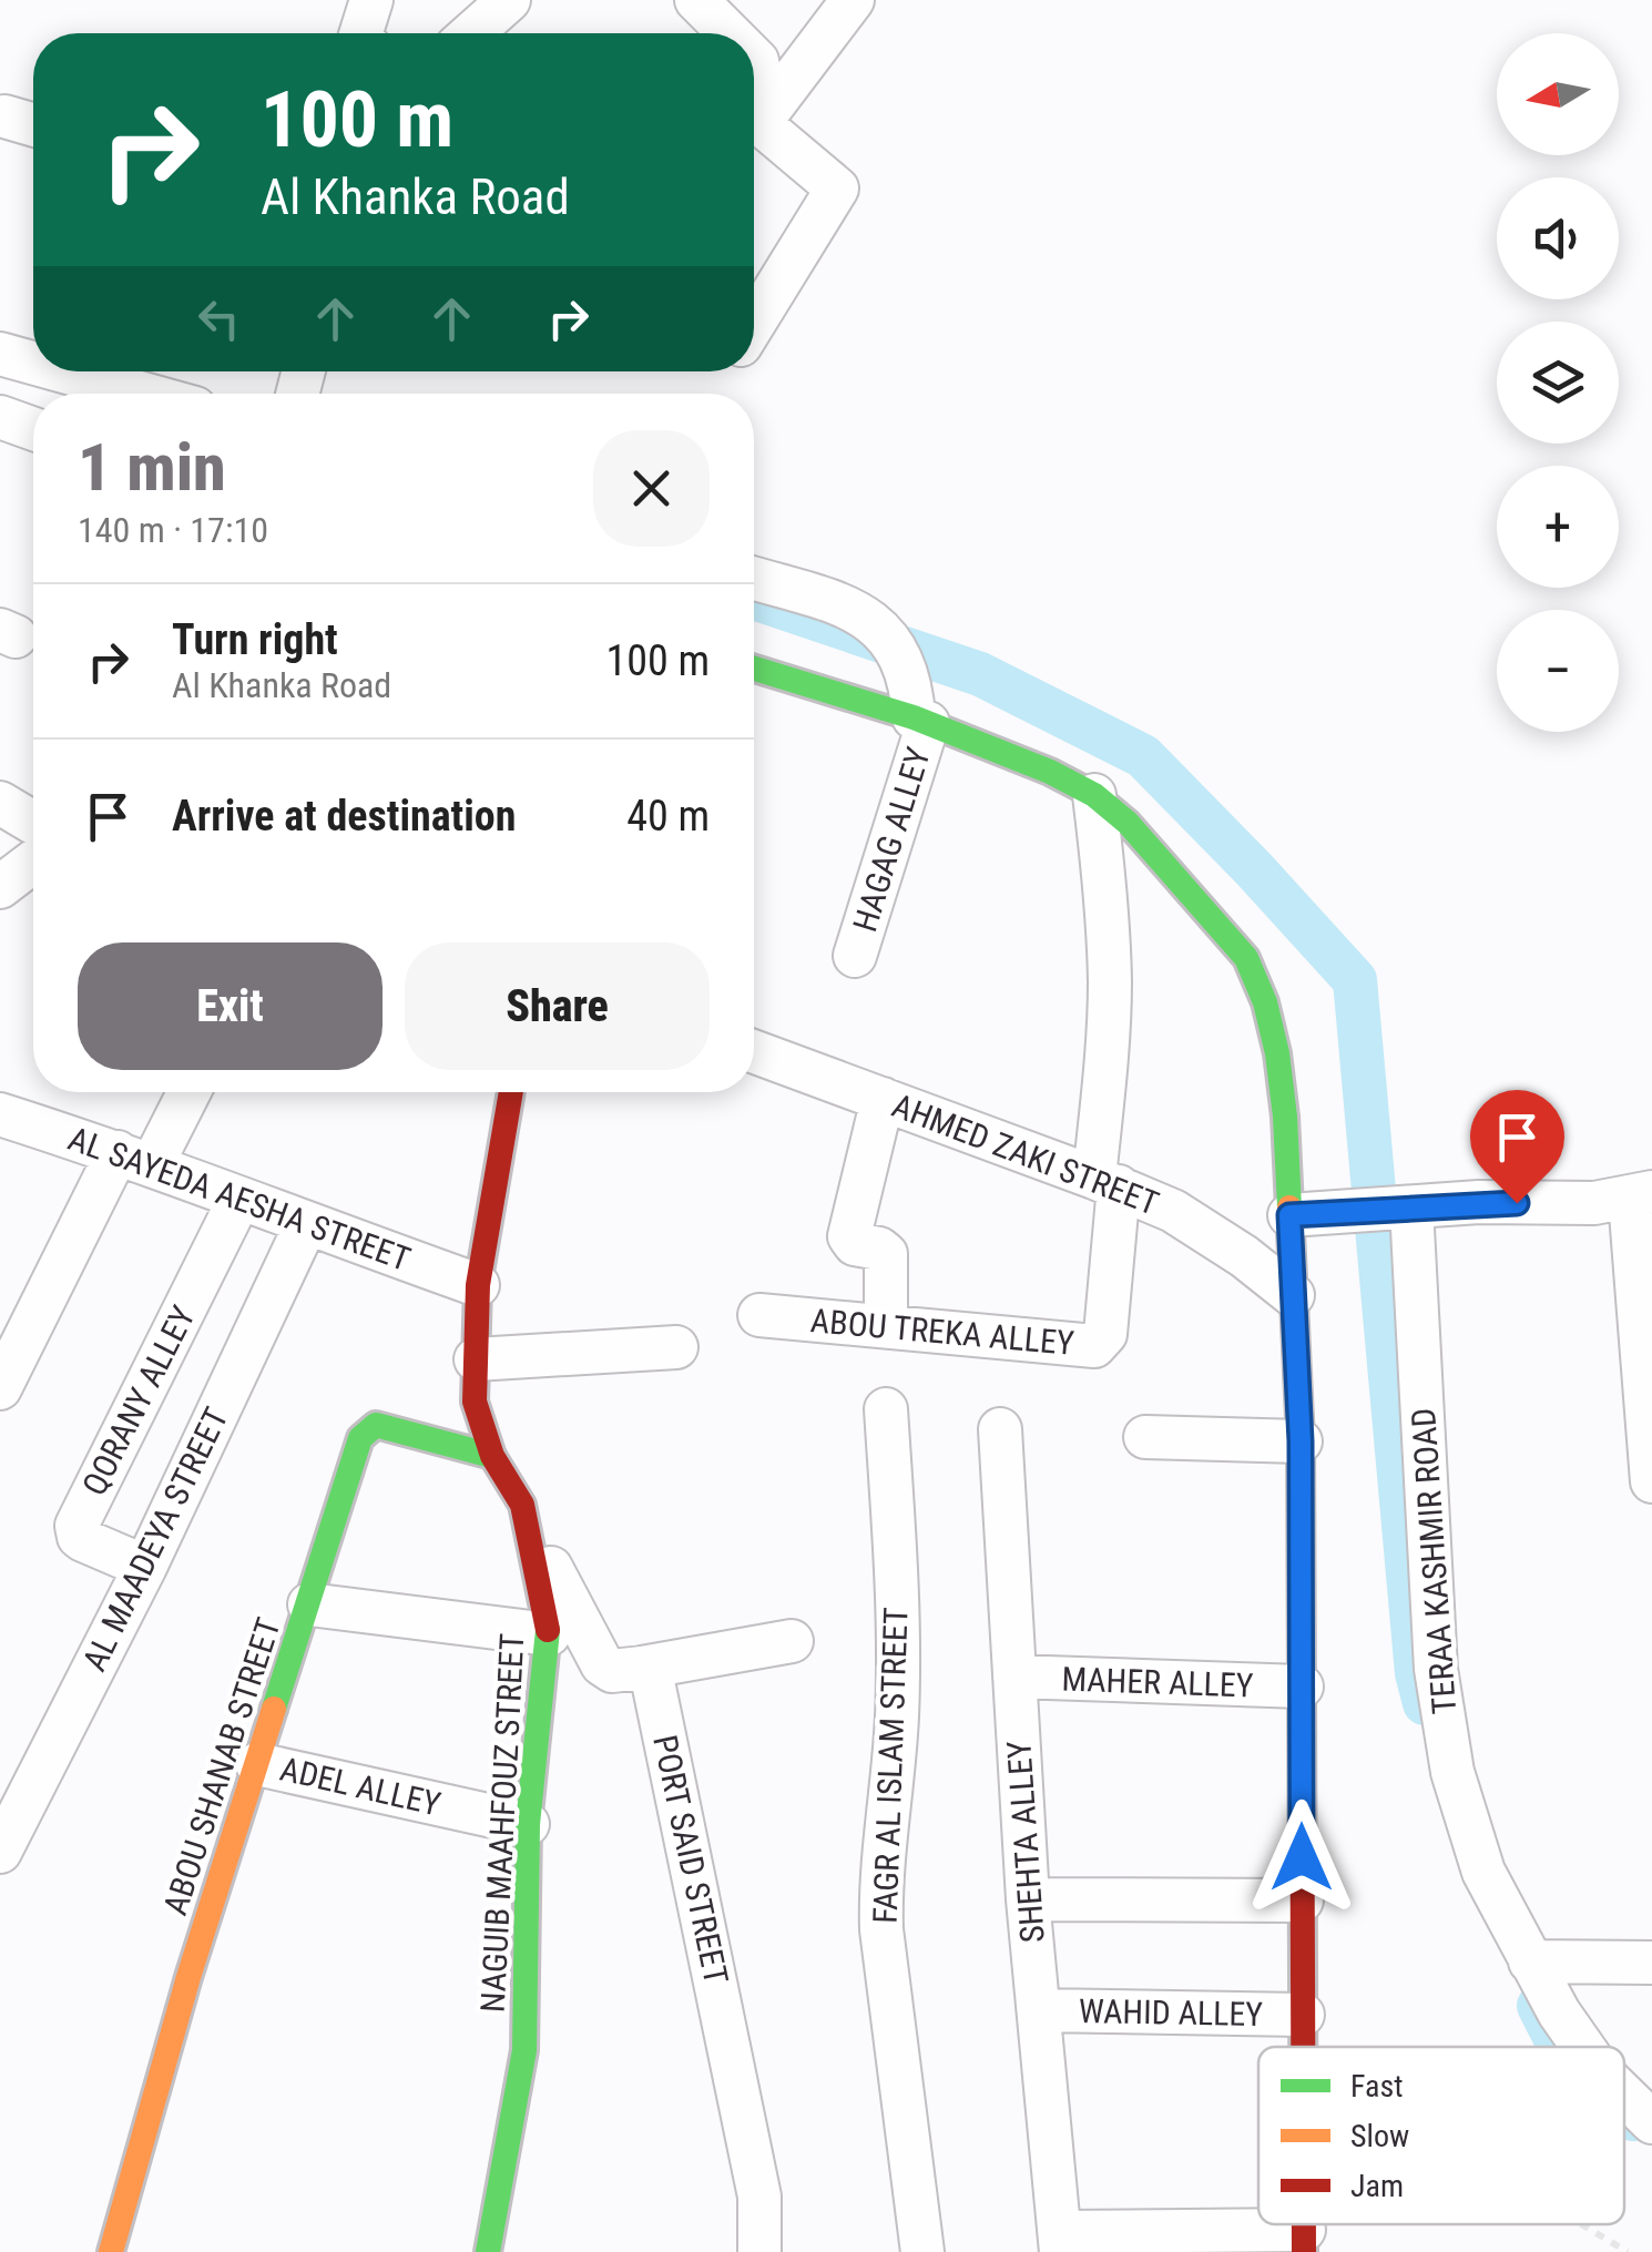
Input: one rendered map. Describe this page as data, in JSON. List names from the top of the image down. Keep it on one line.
{"streets":{"street":["HAGAG ALLEY","AHMED ZAKI STREET","AL SAYEDA AESHA STREET","ABOU TREKA ALLEY","QORANY ALLEY","AL MAADEYA STREET","TERAA KASHMIR ROAD","MAHER ALLEY","FAGR AL ISLAM STREET","ABOU SHANAB STREET","ADEL ALLEY","NAGUIB MAAHFOUZ STREET","SHEHTA ALLEY","PORT SAID STREET","WAHID ALLEY"]},"crossings":[["AHMED ZAKI STREET","ABOU TREKA ALLEY"],["AL SAYEDA AESHA STREET","QORANY ALLEY"],["AL SAYEDA AESHA STREET","AL MAADEYA STREET"],["AL SAYEDA AESHA STREET","NAGUIB MAAHFOUZ STREET"],["QORANY ALLEY","AL MAADEYA STREET"],["MAHER ALLEY","SHEHTA ALLEY"],["ABOU SHANAB STREET","ADEL ALLEY"],["ABOU SHANAB STREET","NAGUIB MAAHFOUZ STREET"],["ADEL ALLEY","NAGUIB MAAHFOUZ STREET"],["SHEHTA ALLEY","WAHID ALLEY"]],"legend":["Fast","Slow","Jam"],"north":"left","page":{"map_buttons":["+","−"],"turn":["100 m","Al Khanka Road"],"heading":["1 min","140 m · 17:10"],"list":[{"name":"Turn right","note":"Al Khanka Road","value":"100 m"},{"name":"Arrive at destination","value":"40 m"}],"buttons":["Exit","Share"]}}
